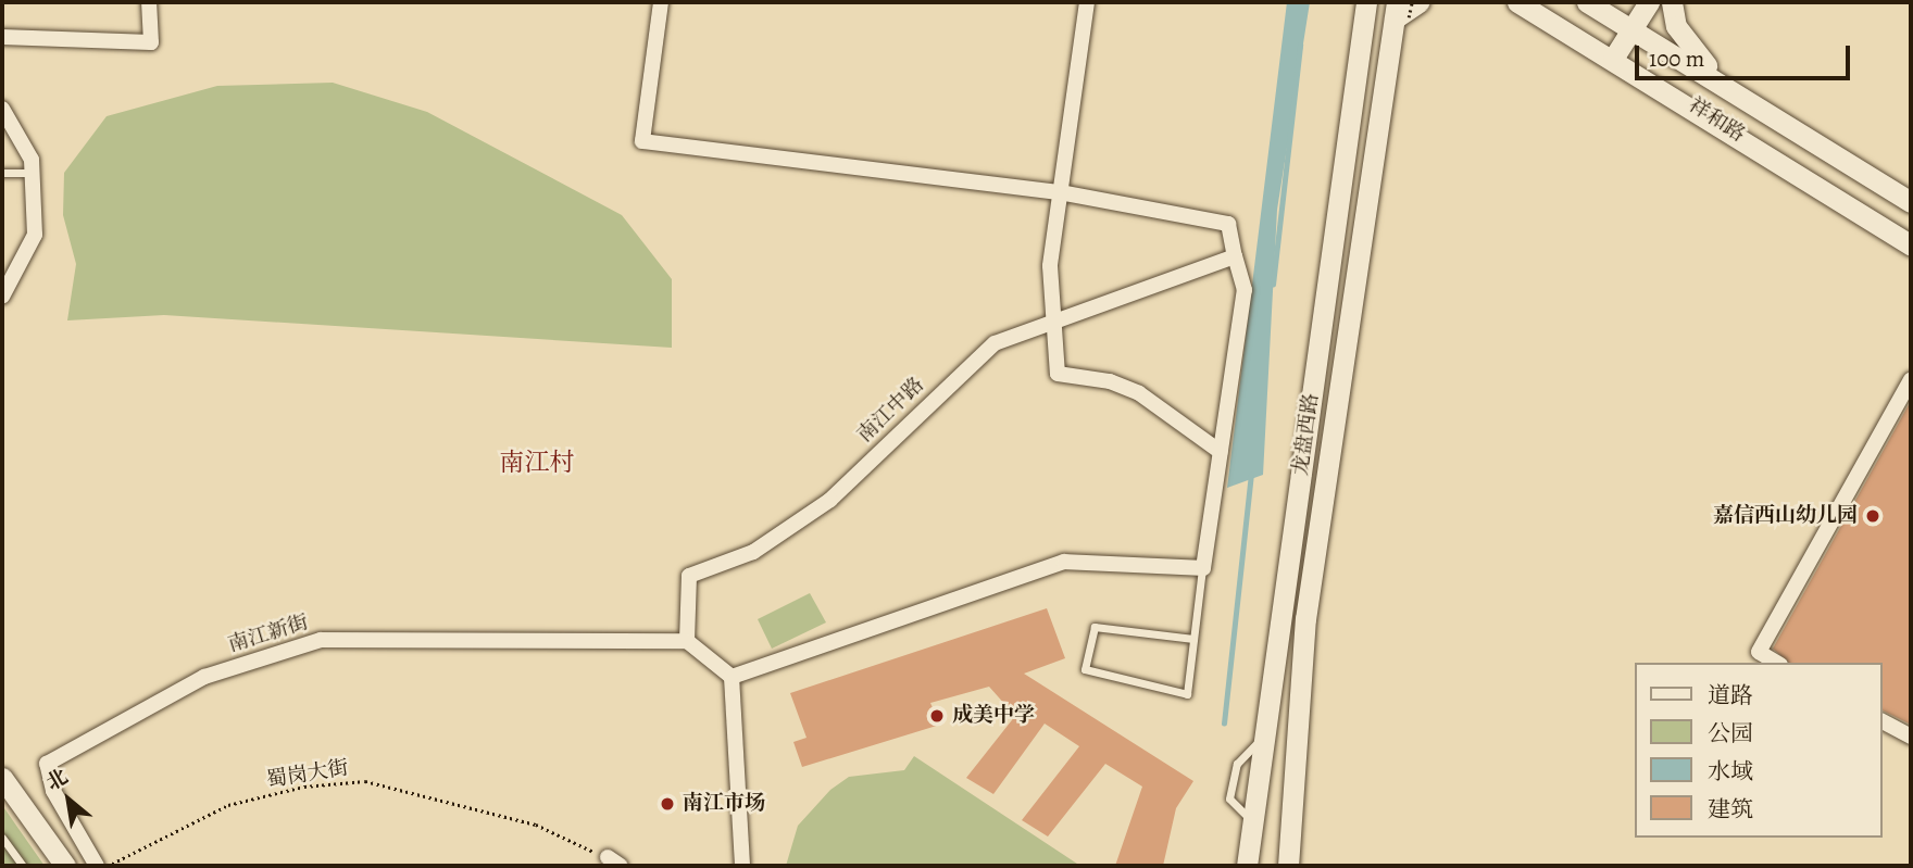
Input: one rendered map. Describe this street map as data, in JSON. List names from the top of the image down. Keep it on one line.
{"streets":{"street":["祥和路","南江中路","龙盘西路","南江新街"],"path":["蜀岗大街"]},"crossings":[["南江中路","南江新街"]],"districts":["南江村"],"places":["嘉信西山幼儿园","成美中学","南江市场"],"legend":["道路","公园","水域","建筑"],"scale_bar":"100 m","north":"top left"}
